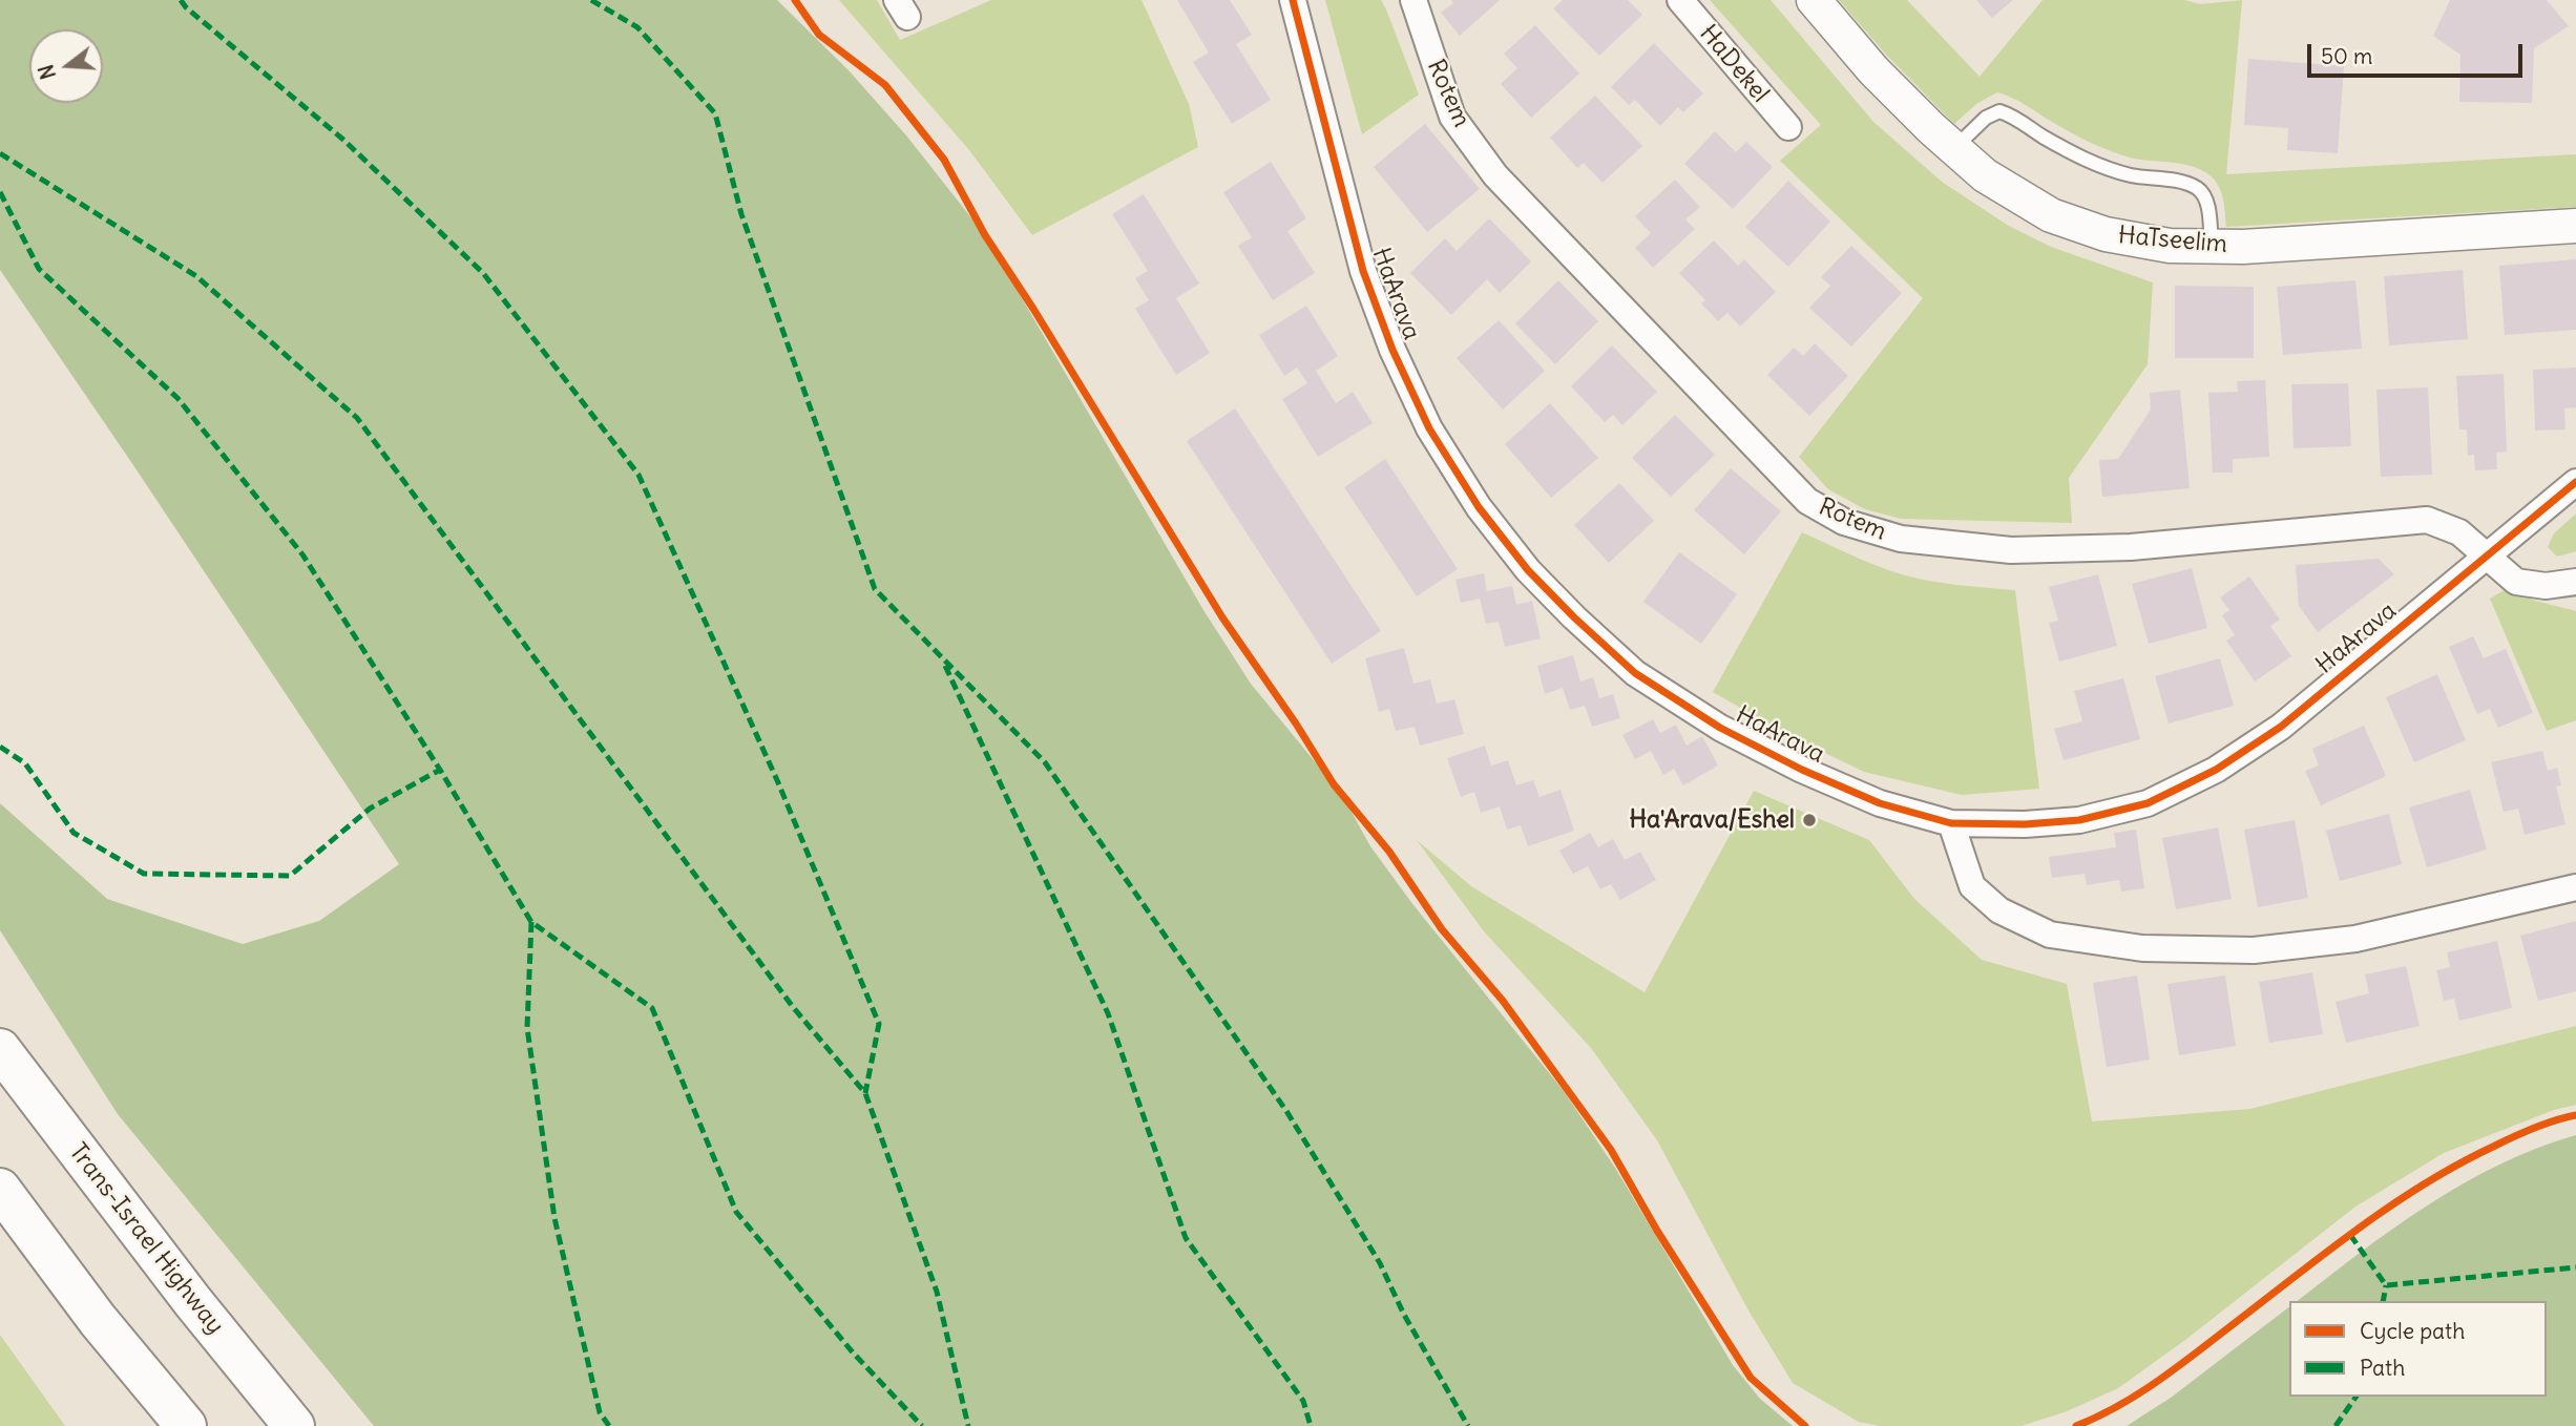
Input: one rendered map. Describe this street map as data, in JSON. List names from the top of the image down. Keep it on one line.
{"streets":{"highway":["Trans-Israel Highway"],"street":["HaDekel","Rotem","HaTseelim","HaArava"]},"crossings":[["Rotem","HaArava"]],"places":["Ha'Arava/Eshel"],"legend":["Cycle path","Path"],"scale_bar":"50 m","north":"left"}
